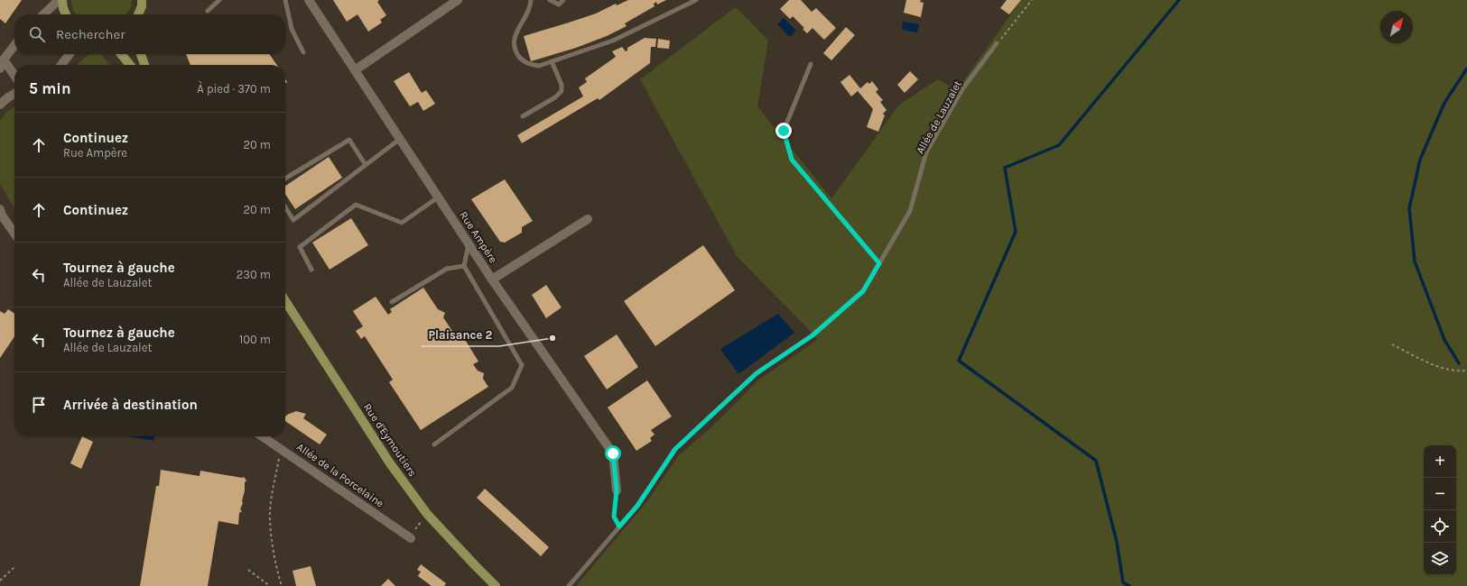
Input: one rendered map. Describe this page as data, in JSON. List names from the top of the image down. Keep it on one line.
{"streets":{"main road":["Rue d'Eymoutiers"],"street":["Rue Ampère","Allée de la Porcelaine"],"lane":["Allée de Lauzalet"]},"places":["Plaisance 2"],"north":"top right","page":{"search":"Rechercher","heading":["5 min","À pied · 370 m"],"list":[["Continuez","Rue Ampère","20 m"],["Continuez","20 m"],["Tournez à gauche","Allée de Lauzalet","230 m"],["Tournez à gauche","Allée de Lauzalet","100 m"],"Arrivée à destination"],"map_buttons":["+","−"]}}
